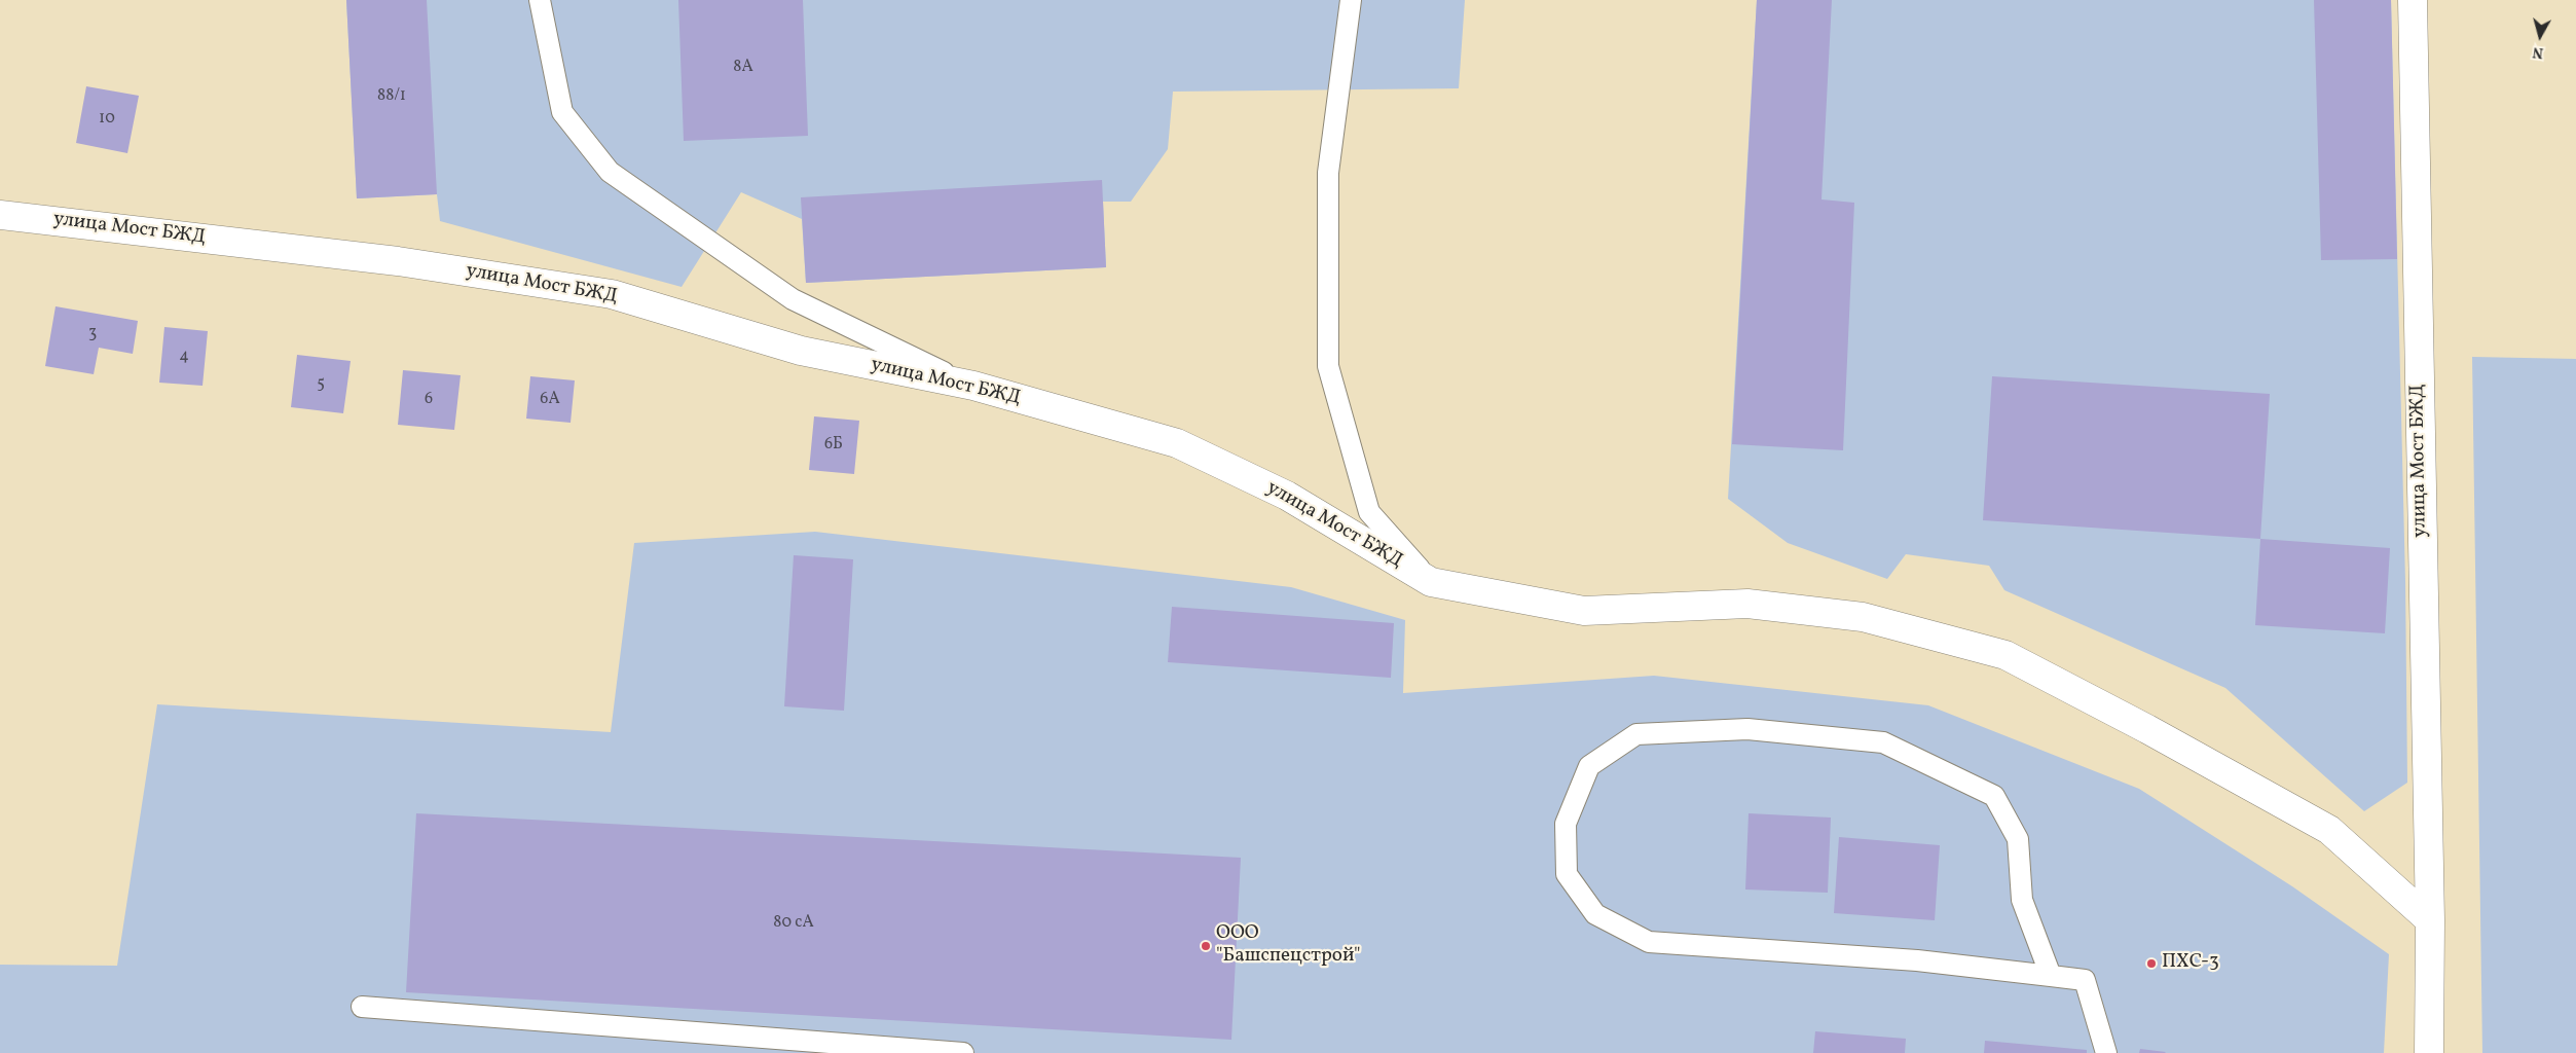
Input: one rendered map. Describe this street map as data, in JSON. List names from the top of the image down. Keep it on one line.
{"streets":{"street":["улица Мост БЖД"]},"places":["ООО \"Башспецстрой\"","ПХС-3"],"house_numbers":["8А","88/1","10","3","4","5","6","6А","6Б","80 сА"],"north":"bottom"}
